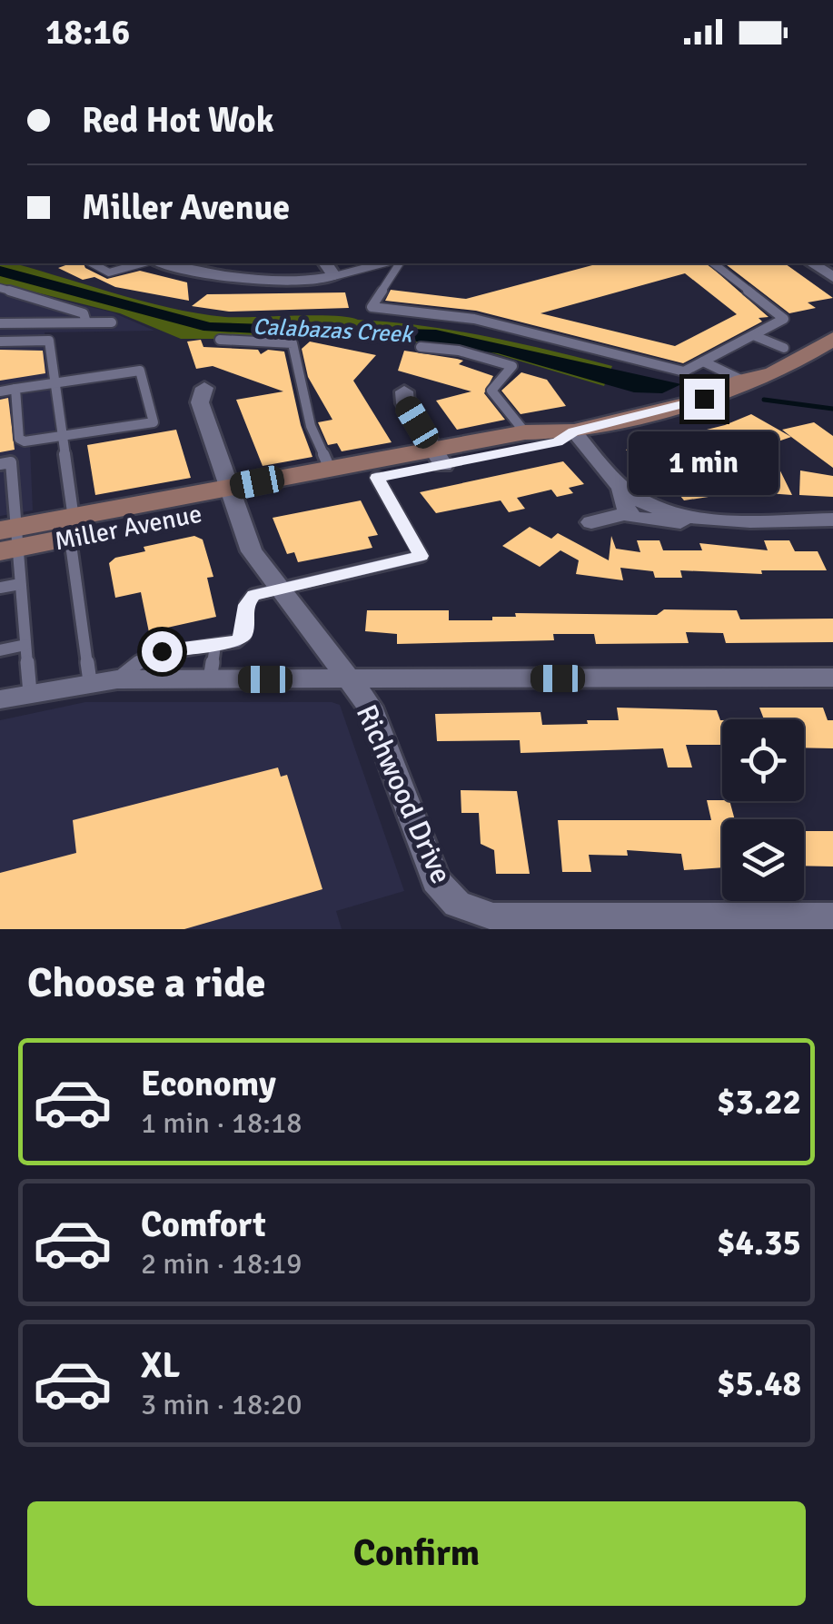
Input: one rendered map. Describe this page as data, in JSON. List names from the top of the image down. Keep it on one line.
{"streets":{"main road":["Miller Avenue"],"street":["Richwood Drive"]},"crossings":[["Miller Avenue","Richwood Drive"]],"water":["Calabazas Creek"],"page":{"status":"18:16","banner":["Red Hot Wok","Miller Avenue"],"bubble":"1 min","heading":"Choose a ride","list":[{"name":"Economy","note":"1 min · 18:18","value":"$3.22"},{"name":"Comfort","note":"2 min · 18:19","value":"$4.35"},{"name":"XL","note":"3 min · 18:20","value":"$5.48"}],"buttons":"Confirm"}}
